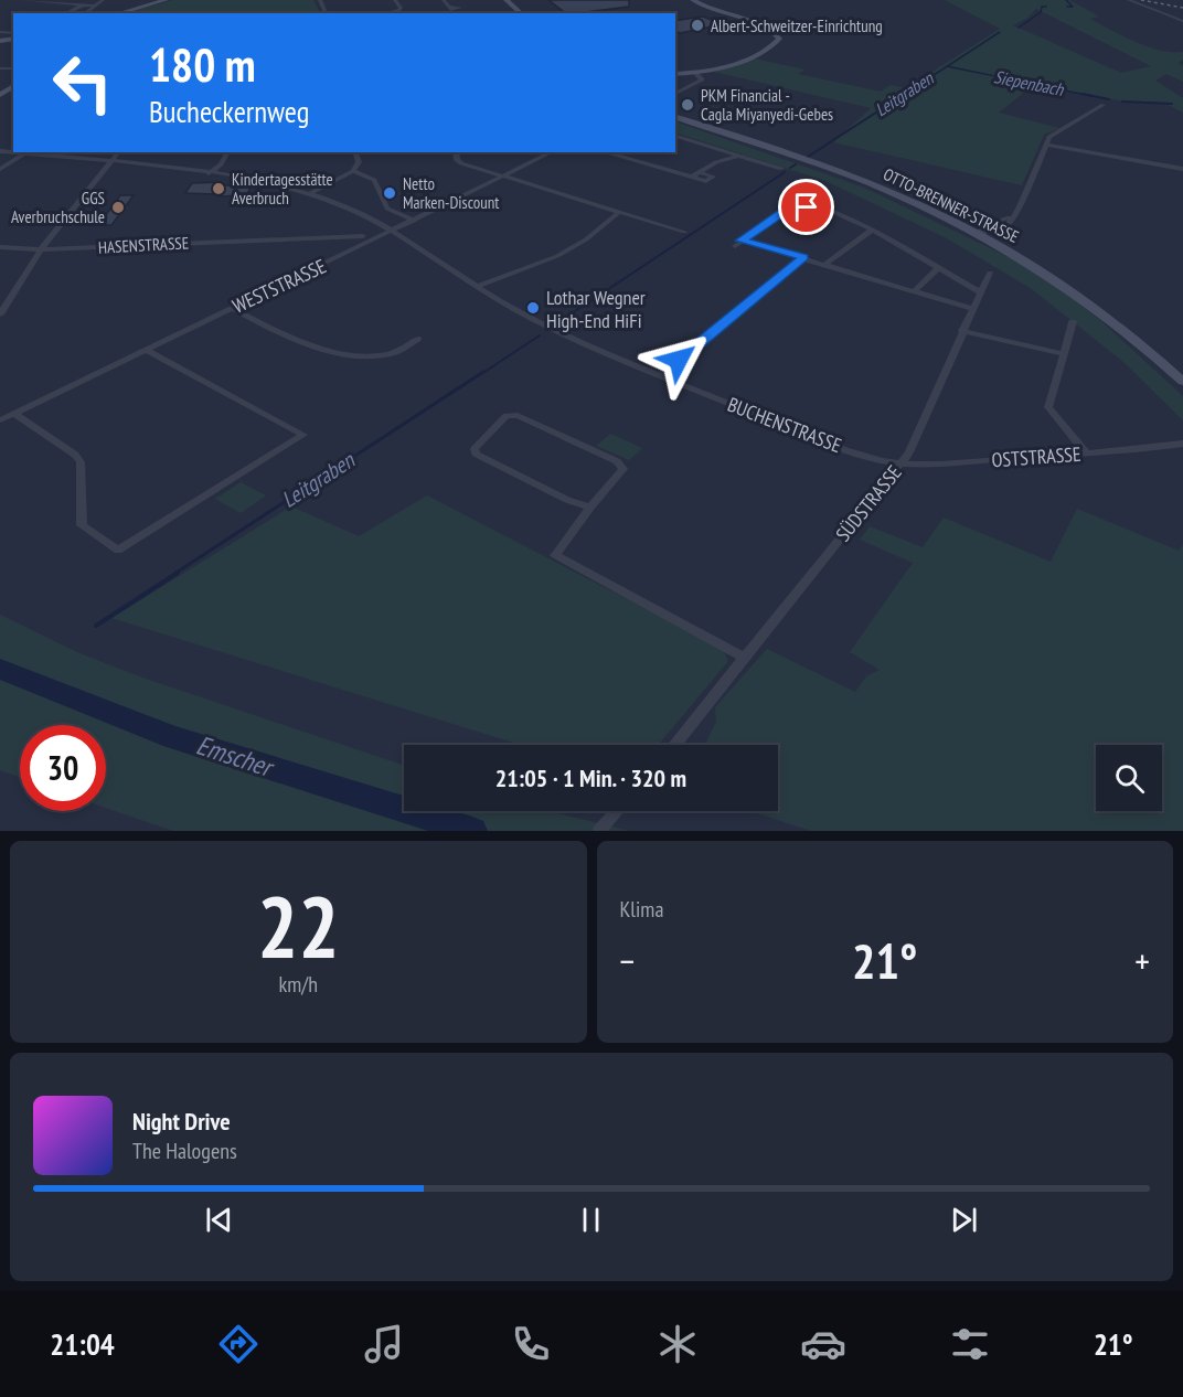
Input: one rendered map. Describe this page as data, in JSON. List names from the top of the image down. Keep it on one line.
{"streets":{"main road":["OTTO-BRENNER-STRASSE"],"street":["HASENSTRASSE","WESTSTRASSE","BUCHENSTRASSE","OSTSTRASSE","SÜDSTRASSE"]},"crossings":[["WESTSTRASSE","BUCHENSTRASSE"],["BUCHENSTRASSE","OSTSTRASSE"],["BUCHENSTRASSE","SÜDSTRASSE"],["OSTSTRASSE","SÜDSTRASSE"]],"water":["Siepenbach","Leitgraben","Emscher"],"places":["Albert-Schweitzer-Einrichtung","PKM Financial - Cagla Miyanyedi-Gebes","Kindertagesstätte Averbruch","Netto Marken-Discount","GGS Averbruchschule","Lothar Wegner High-End HiFi"],"page":{"turn":["180 m","Bucheckernweg"],"limit":"30","trip":"21:05 · 1 Min. · 320 m","tile":[["22","km/h"],"Klima"],"heat":["−","21°","+"],"song":["Night Drive","The Halogens"],"tabs":["21:04","21°"]}}
